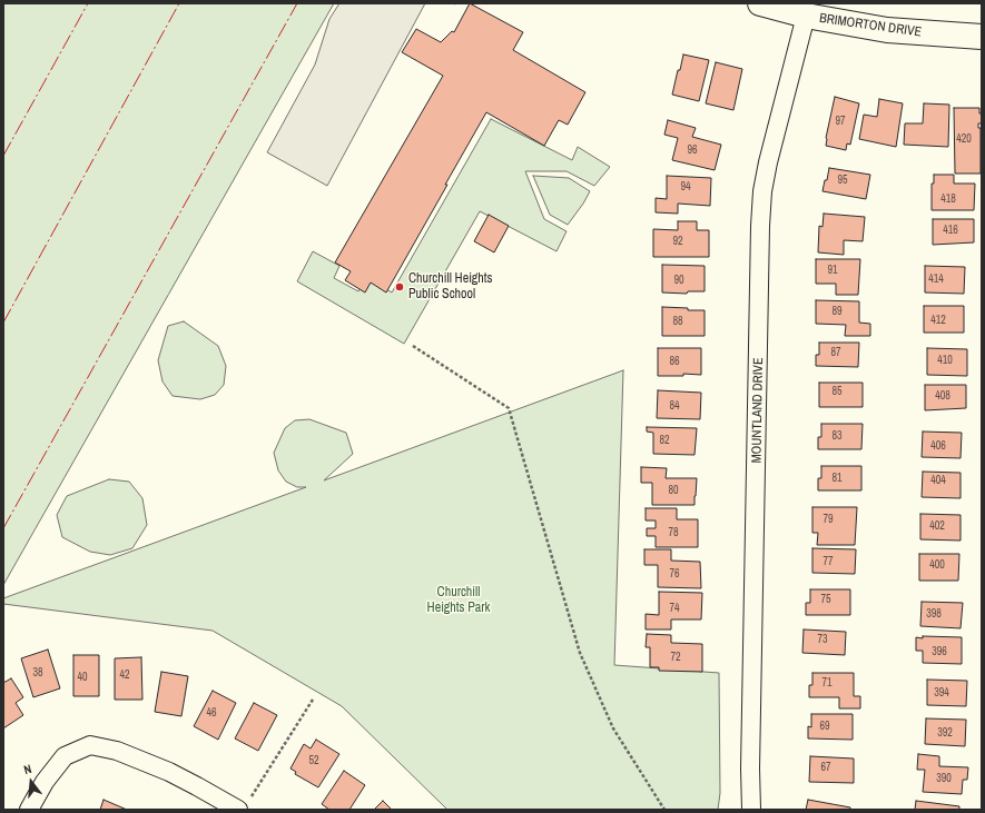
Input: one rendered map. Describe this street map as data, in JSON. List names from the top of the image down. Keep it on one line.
{"streets":{"street":["BRIMORTON DRIVE","MOUNTLAND DRIVE"]},"crossings":[["BRIMORTON DRIVE","MOUNTLAND DRIVE"]],"parks":["Churchill Heights Park"],"places":["Churchill Heights Public School"],"house_numbers":["97","420","96","95","94","418","416","92","91","414","90","89","412","88","87","410","86","85","408","84","83","82","406","81","404","80","79","402","78","77","400","76","75","74","398","73","396","72","38","42","40","71","394","46","69","392","52","67","390"],"north":"top"}
